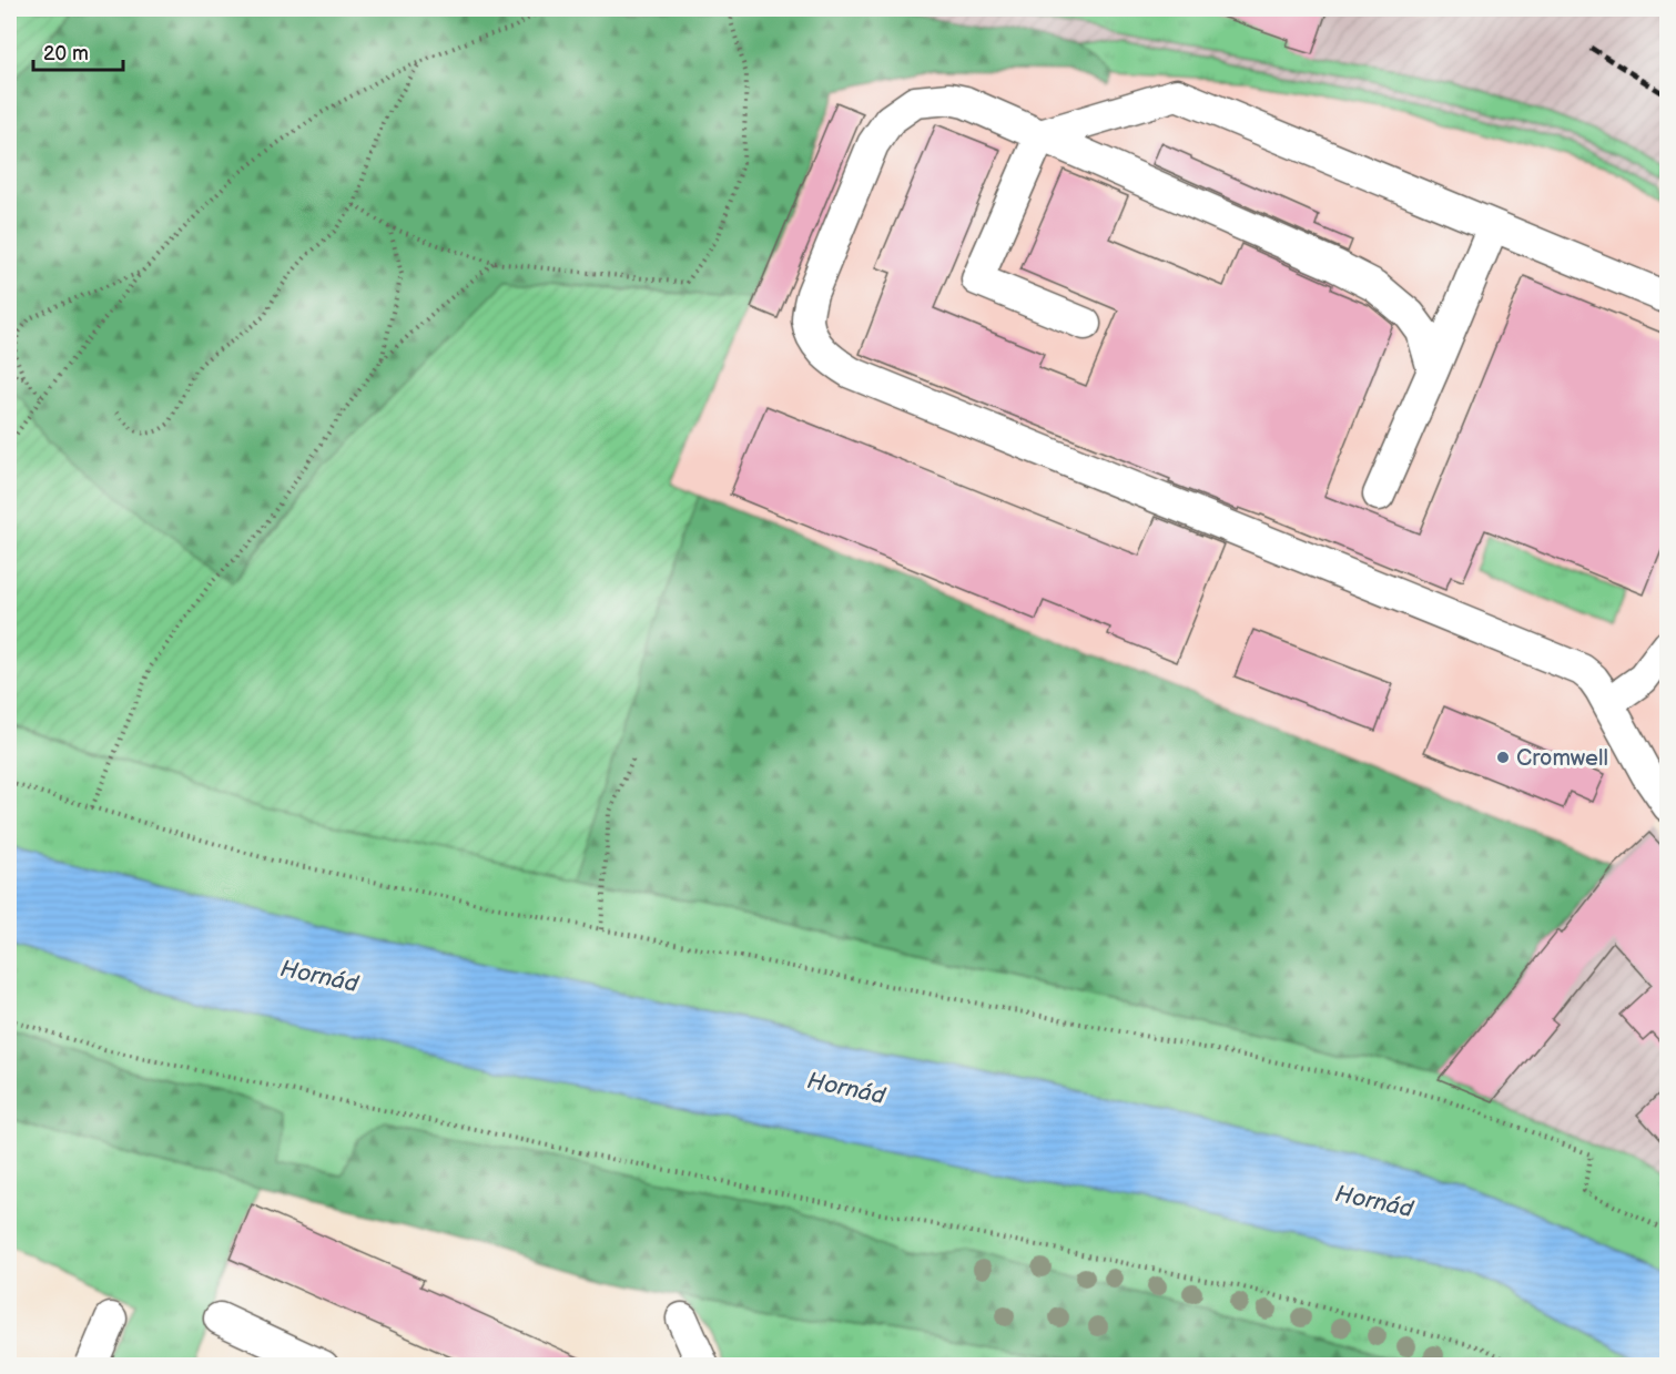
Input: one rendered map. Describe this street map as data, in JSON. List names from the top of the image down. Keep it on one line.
{"water":["Hornád"],"places":["Cromwell"],"scale_bar":"20 m"}
